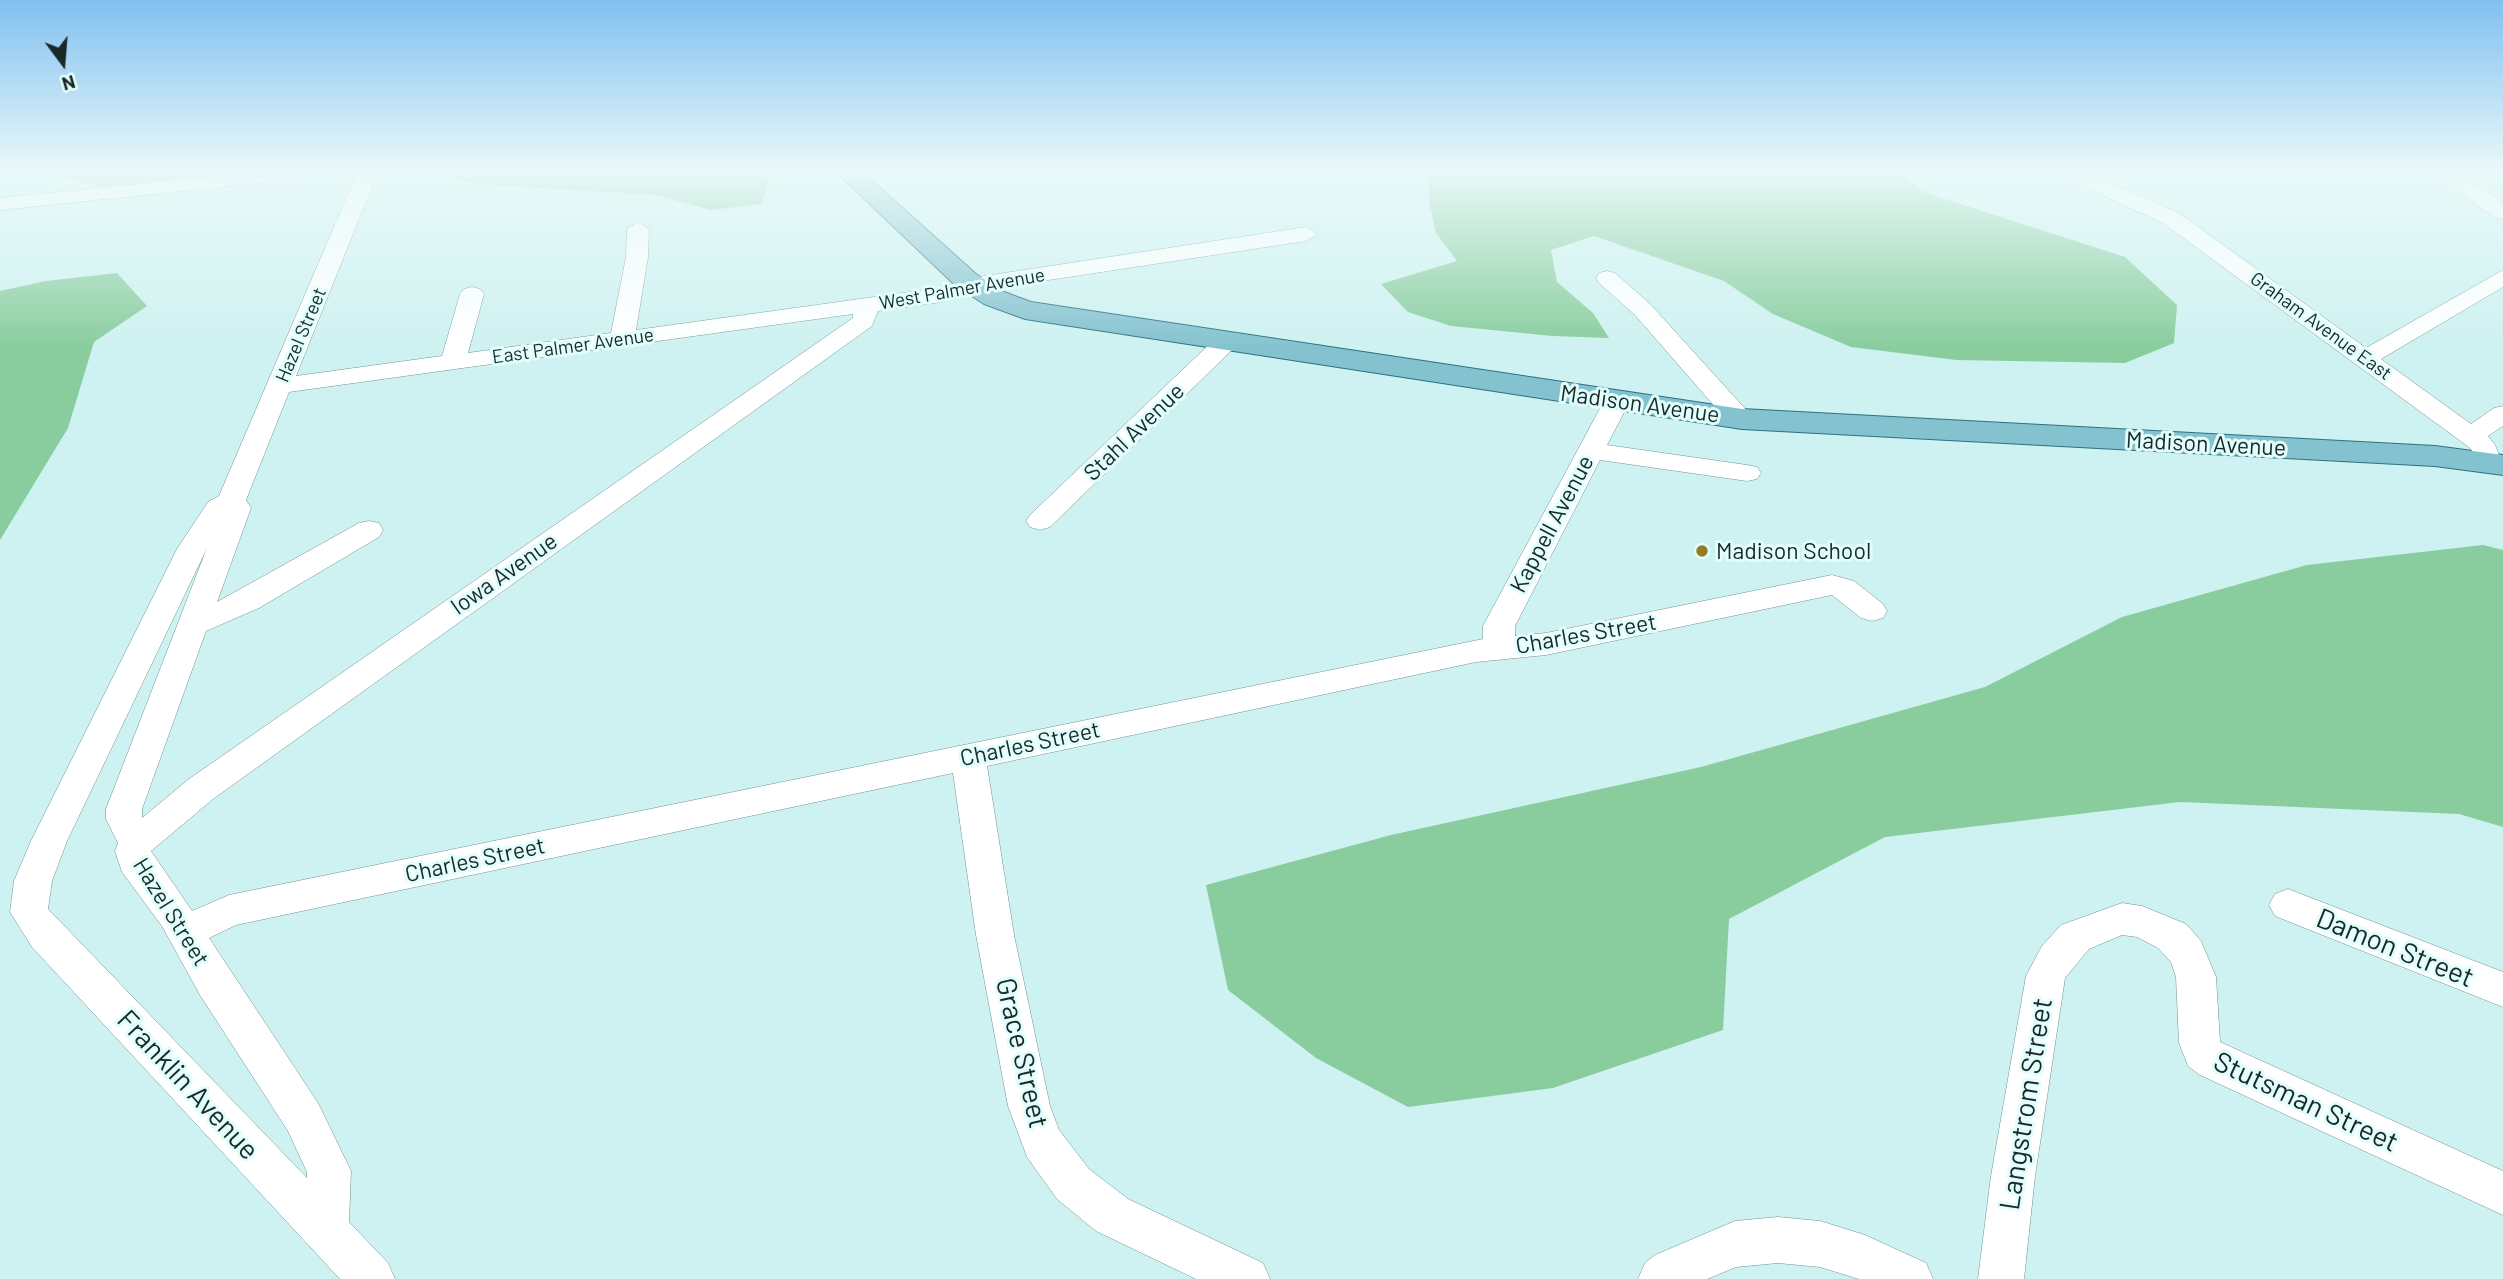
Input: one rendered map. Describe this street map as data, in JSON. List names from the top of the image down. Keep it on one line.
{"streets":{"main road":["Madison Avenue"],"street":["West Palmer Avenue","Graham Avenue East","Hazel Street","East Palmer Avenue","Stahl Avenue","Kappell Avenue","Iowa Avenue","Charles Street","Damon Street","Grace Street","Franklin Avenue","Stutsman Street","Langstrom Street"]},"crossings":[["West Palmer Avenue","East Palmer Avenue"],["West Palmer Avenue","Madison Avenue"],["West Palmer Avenue","Iowa Avenue"],["Graham Avenue East","Madison Avenue"],["Hazel Street","East Palmer Avenue"],["Hazel Street","Iowa Avenue"],["Hazel Street","Charles Street"],["Hazel Street","Franklin Avenue"],["East Palmer Avenue","Iowa Avenue"],["Madison Avenue","Stahl Avenue"],["Madison Avenue","Kappell Avenue"],["Kappell Avenue","Charles Street"],["Charles Street","Grace Street"],["Stutsman Street","Langstrom Street"]],"places":["Madison School"],"north":"bottom"}
